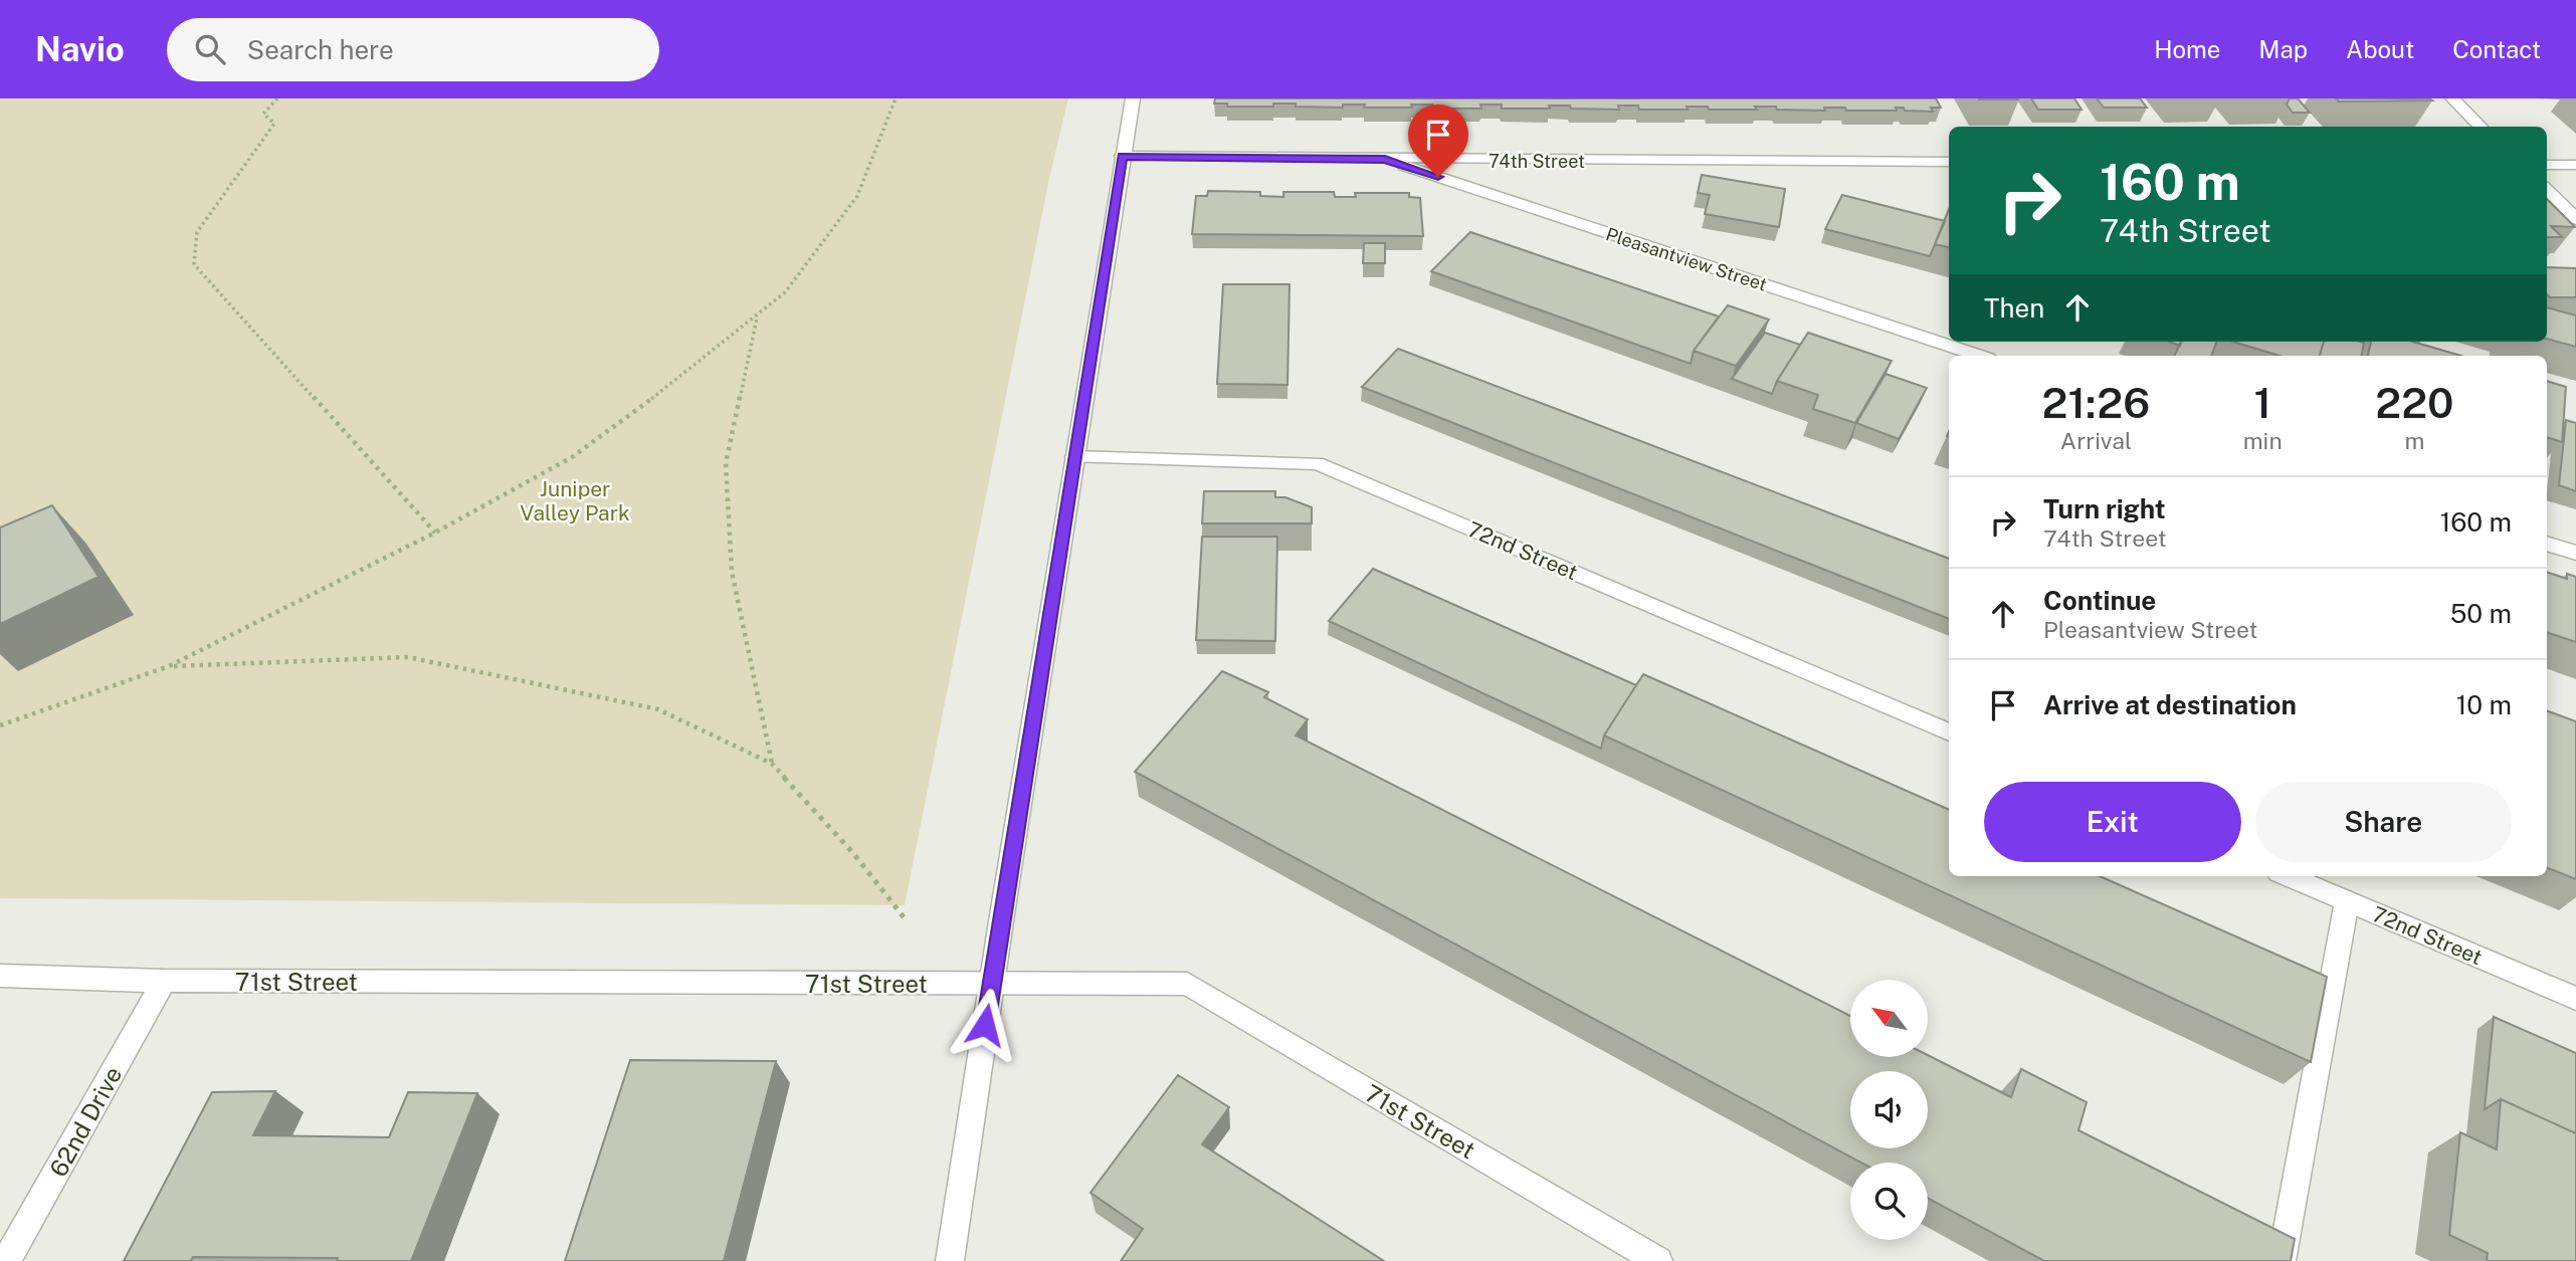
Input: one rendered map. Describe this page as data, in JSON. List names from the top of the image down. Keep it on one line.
{"streets":{"street":["74th Street","Pleasantview Street","72nd Street","71st Street","62nd Drive"]},"crossings":[["74th Street","Pleasantview Street"],["71st Street","62nd Drive"]],"parks":["Juniper Valley Park"],"north":"top left","page":{"header":"Navio","search":"Search here","nav":["Home","Map","About","Contact"],"turn":["160 m","74th Street"],"then":"Then","eta":["21:26","Arrival","1","min","220","m"],"list":[{"name":"Turn right","note":"74th Street","value":"160 m"},{"name":"Continue","note":"Pleasantview Street","value":"50 m"},{"name":"Arrive at destination","value":"10 m"}],"buttons":["Exit","Share"]}}
